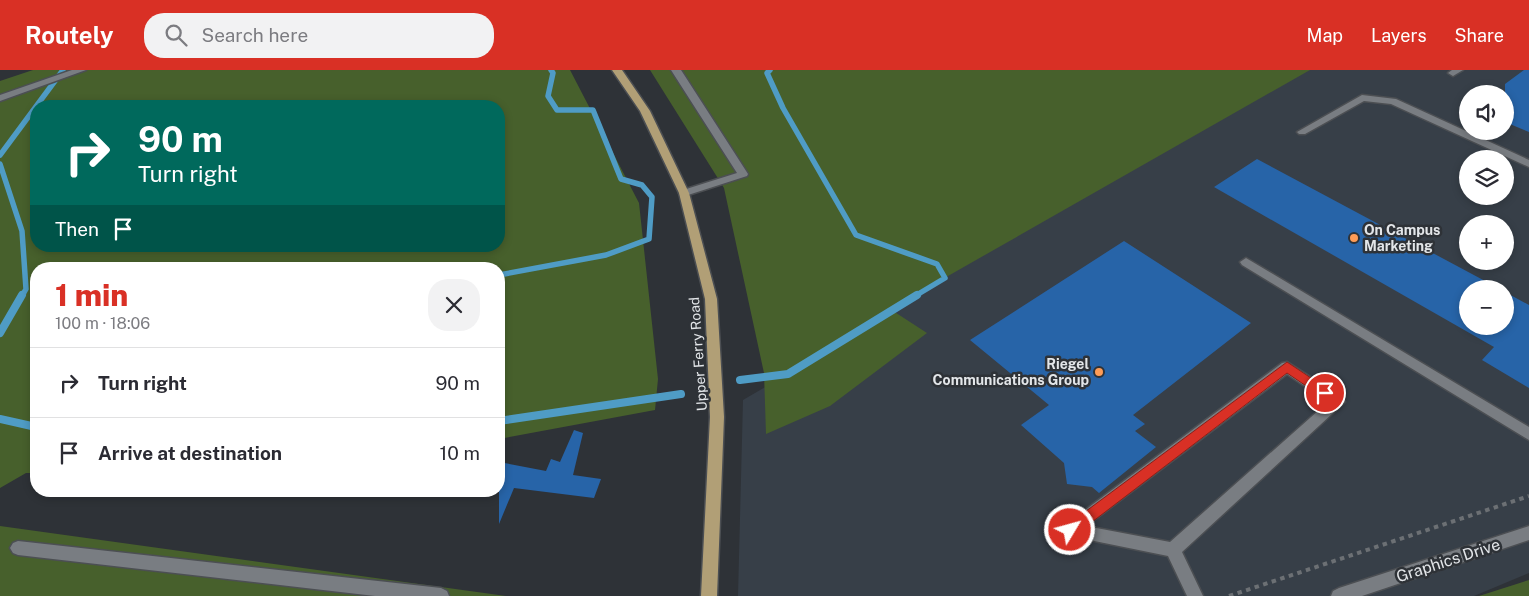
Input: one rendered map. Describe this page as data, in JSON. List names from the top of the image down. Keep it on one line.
{"streets":{"main road":["Upper Ferry Road"],"lane":["Graphics Drive"]},"places":["On Campus Marketing","Riegel Communications Group"],"page":{"header":"Routely","search":"Search here","nav":["Map","Layers","Share"],"map_buttons":["+","−"],"turn":["90 m","Turn right"],"then":"Then","heading":["1 min","100 m · 18:06"],"list":[{"name":"Turn right","value":"90 m"},{"name":"Arrive at destination","value":"10 m"}]}}
